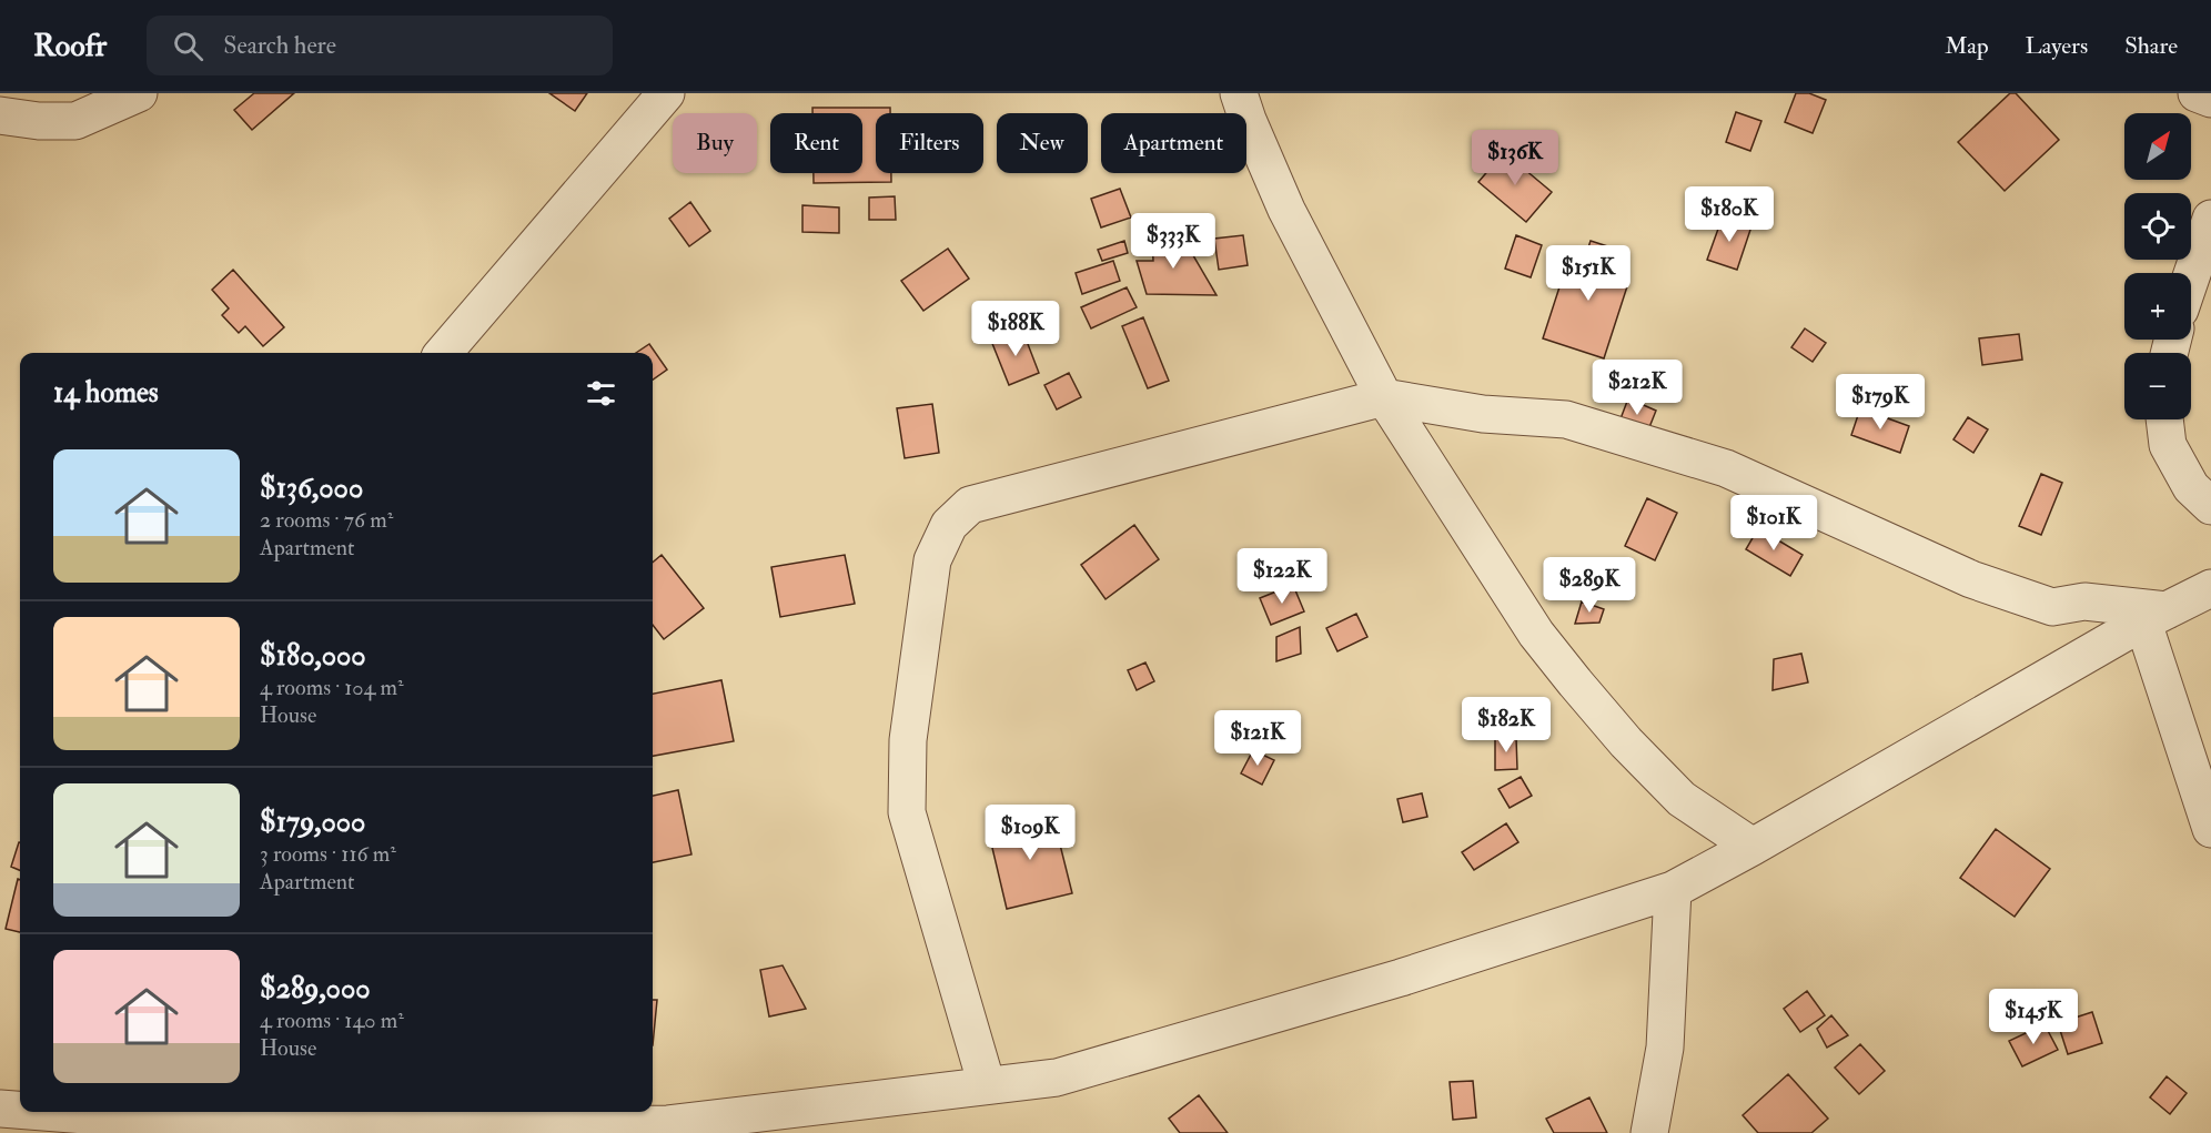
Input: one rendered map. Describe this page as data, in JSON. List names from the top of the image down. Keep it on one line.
{"north":"top right","page":{"header":"Roofr","search":"Search here","nav":["Map","Layers","Share"],"map_buttons":["+","−"],"chip":["Buy","Rent","Filters","New","Apartment"],"price":["$136K","$180K","$333K","$151K","$188K","$212K","$179K","$101K","$122K","$289K","$182K","$121K","$109K","$145K"],"heading":"14 homes","list":[{"name":"$136,000","note":"2 rooms · 76 m² · Apartment"},{"name":"$180,000","note":"4 rooms · 104 m² · House"},{"name":"$179,000","note":"3 rooms · 116 m² · Apartment"},{"name":"$289,000","note":"4 rooms · 140 m² · House"}]}}
